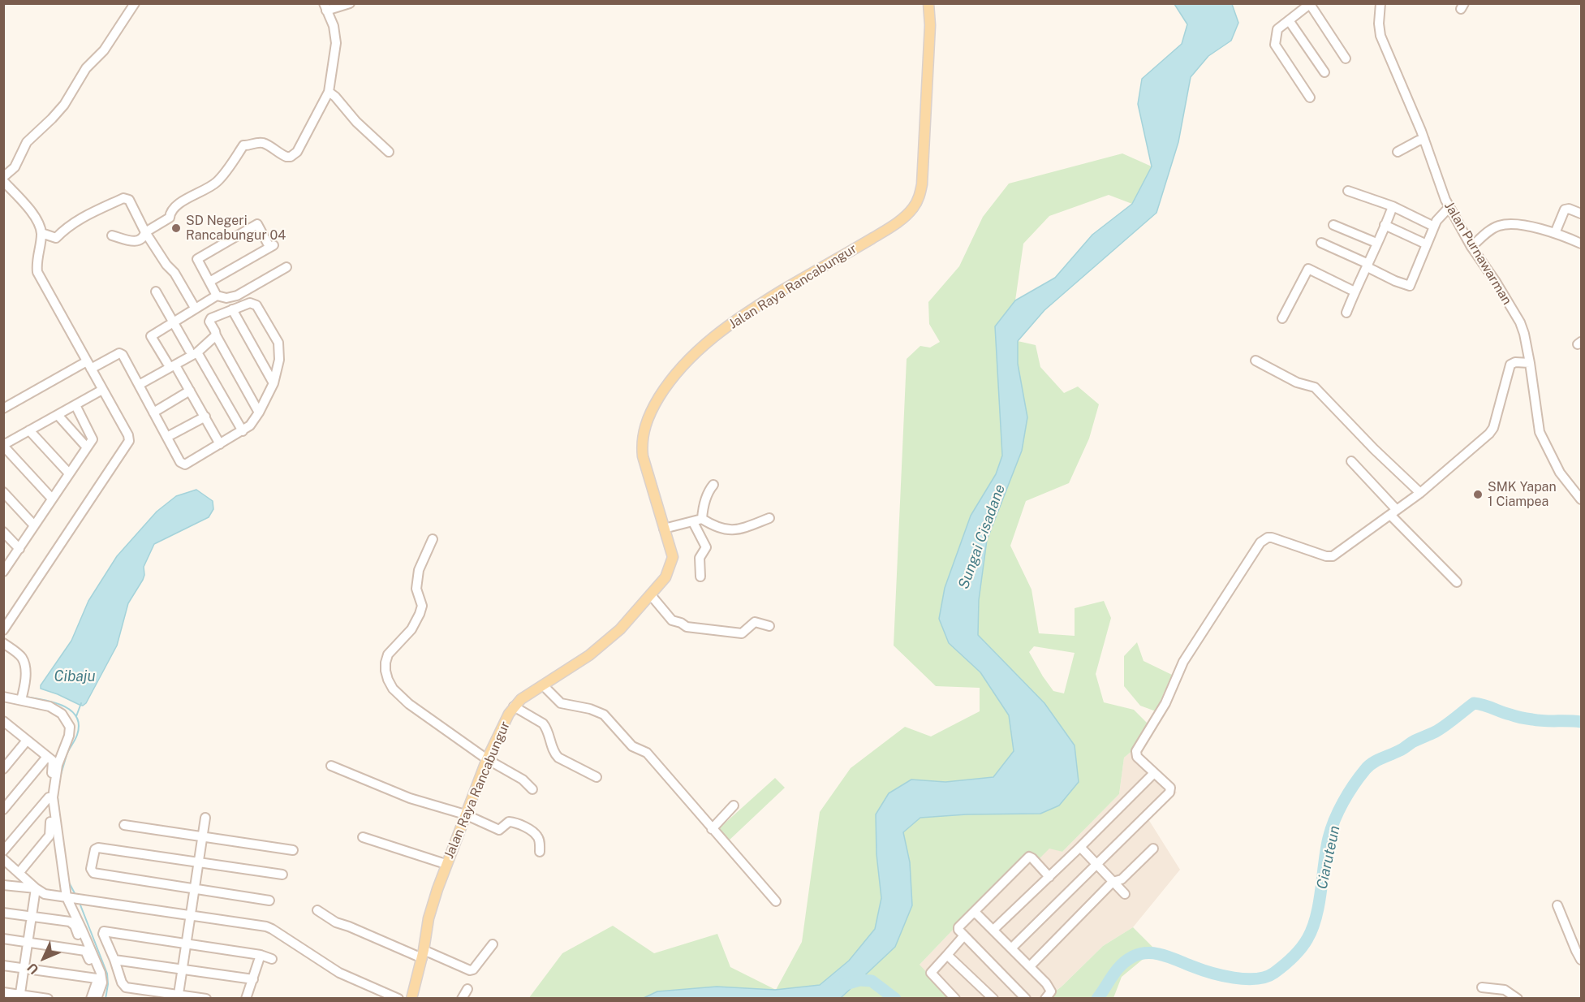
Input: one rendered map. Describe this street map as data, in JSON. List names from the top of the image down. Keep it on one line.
{"streets":{"main road":["Jalan Raya Rancabungur"],"street":["Jalan Purnawarman"]},"water":["Sungai Cisadane","Cibaju","Ciaruteun"],"places":["SD Negeri Rancabungur 04","SMK Yapan 1 Ciampea"],"north":"bottom left"}
